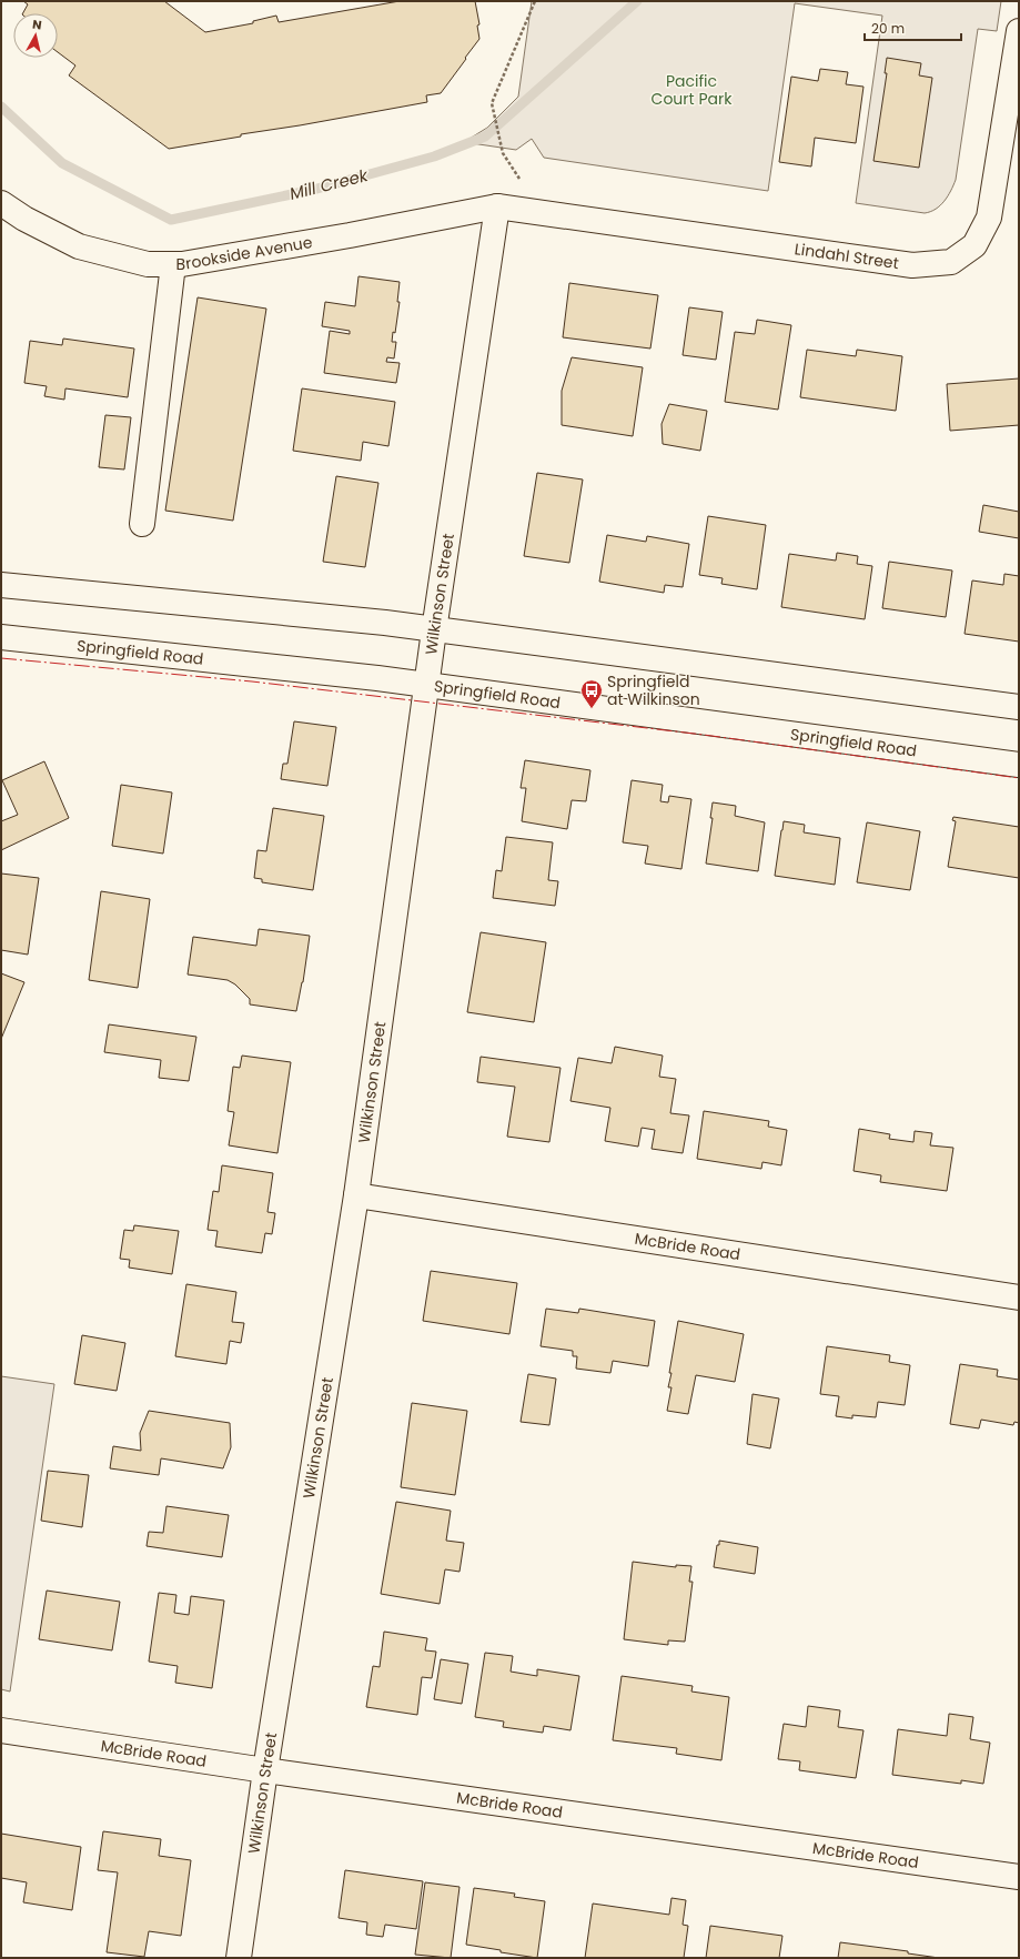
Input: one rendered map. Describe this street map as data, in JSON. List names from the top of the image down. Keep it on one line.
{"streets":{"street":["Brookside Avenue","Lindahl Street","Wilkinson Street","Springfield Road","McBride Road"]},"crossings":[["Brookside Avenue","Lindahl Street"],["Brookside Avenue","Wilkinson Street"],["Lindahl Street","Wilkinson Street"],["Wilkinson Street","Springfield Road"],["Wilkinson Street","McBride Road"]],"water":["Mill Creek"],"parks":["Pacific Court Park"],"places":{"bus stop":["Springfield at Wilkinson"]},"scale_bar":"20 m","north":"top"}
